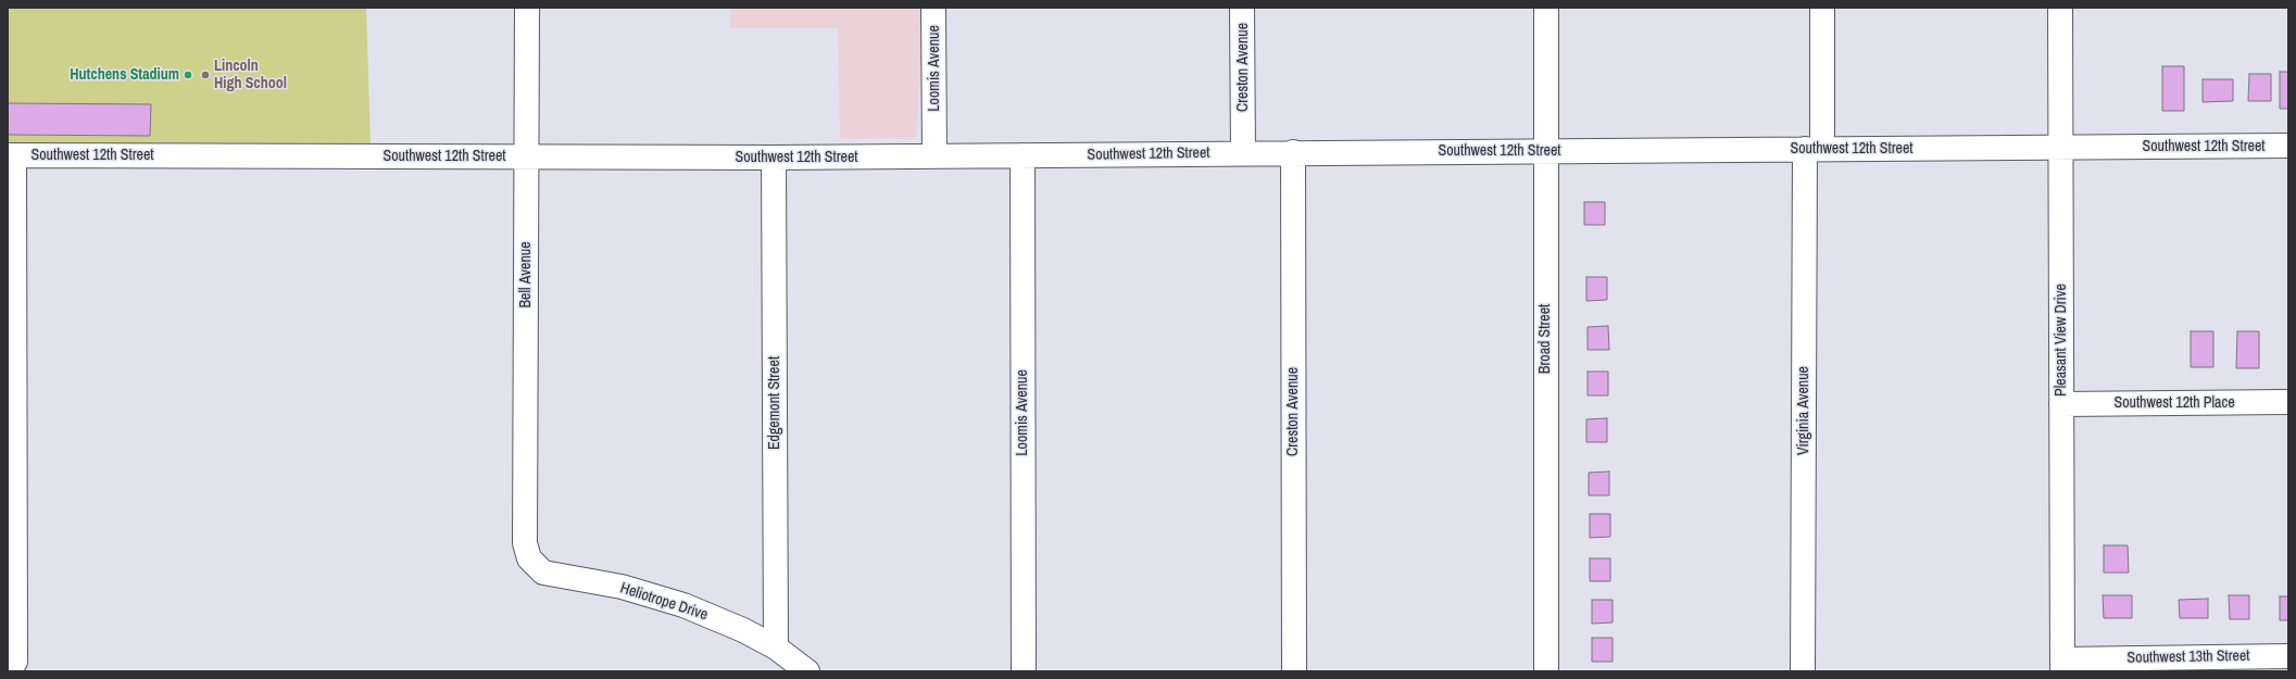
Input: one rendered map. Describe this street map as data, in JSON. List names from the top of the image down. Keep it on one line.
{"streets":{"street":["Creston Avenue","Loomis Avenue","Southwest 12th Street","Bell Avenue","Broad Street","Pleasant View Drive","Edgemont Street","Southwest 12th Place","Virginia Avenue","Heliotrope Drive","Southwest 13th Street"]},"crossings":[["Creston Avenue","Southwest 12th Street"],["Loomis Avenue","Southwest 12th Street"],["Southwest 12th Street","Bell Avenue"],["Southwest 12th Street","Broad Street"],["Southwest 12th Street","Pleasant View Drive"],["Southwest 12th Street","Edgemont Street"],["Southwest 12th Street","Virginia Avenue"],["Bell Avenue","Heliotrope Drive"],["Pleasant View Drive","Southwest 12th Place"],["Pleasant View Drive","Southwest 13th Street"],["Edgemont Street","Heliotrope Drive"]],"places":["Hutchens Stadium","Lincoln High School"]}
